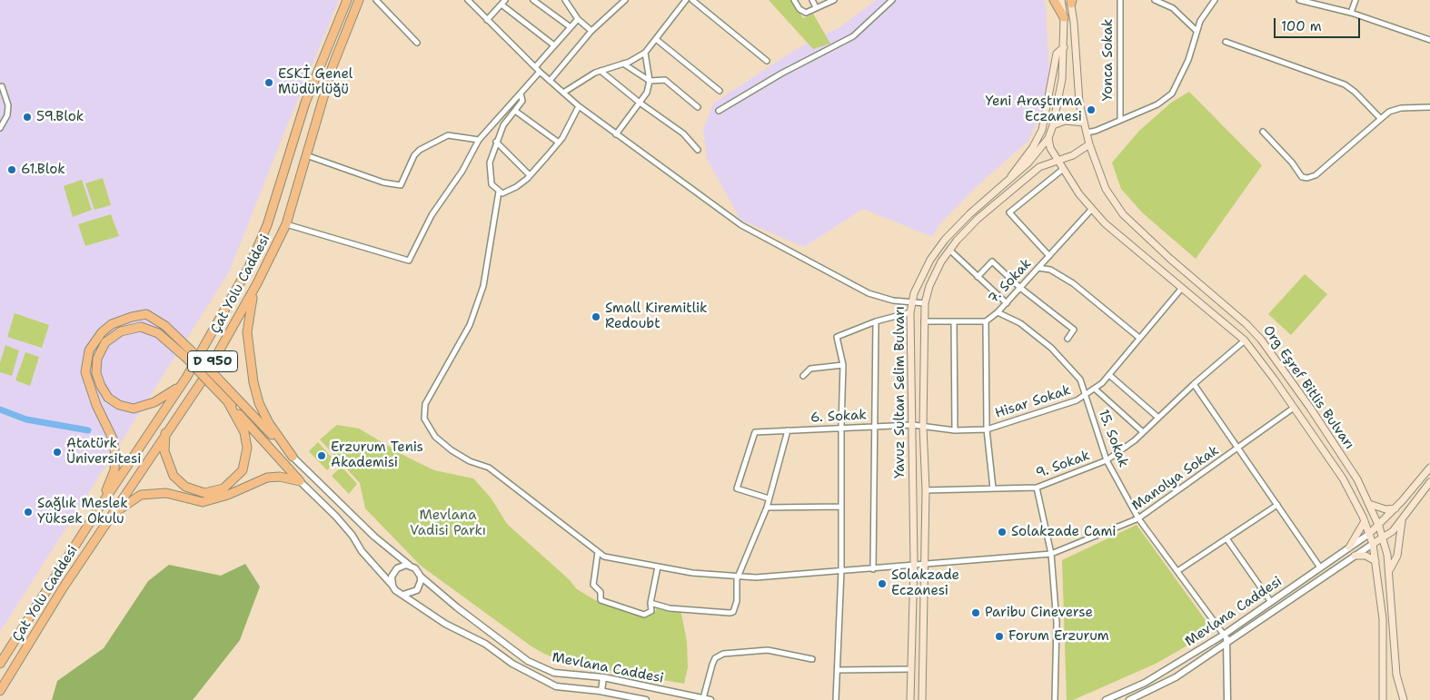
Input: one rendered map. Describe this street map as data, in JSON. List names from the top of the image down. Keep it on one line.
{"streets":{"highway":["Çat Yolu Caddesi","D 950"],"main road":["Org Eşref Bitlis Bulvarı","Yavuz Sultan Selim Bulvarı"],"street":["Yonca Sokak","7. Sokak","Hisar Sokak","6. Sokak","15. Sokak","9. Sokak","Manolya Sokak","Mevlana Caddesi"]},"crossings":[["7. Sokak","Yavuz Sultan Selim Bulvarı"],["7. Sokak","15. Sokak"],["Org Eşref Bitlis Bulvarı","Yavuz Sultan Selim Bulvarı"],["Yavuz Sultan Selim Bulvarı","Hisar Sokak"],["Yavuz Sultan Selim Bulvarı","6. Sokak"],["Yavuz Sultan Selim Bulvarı","9. Sokak"],["Yavuz Sultan Selim Bulvarı","Manolya Sokak"],["Hisar Sokak","6. Sokak"],["Hisar Sokak","15. Sokak"],["15. Sokak","9. Sokak"],["15. Sokak","Manolya Sokak"],["15. Sokak","Mevlana Caddesi"]],"parks":["Mevlana Vadisi Parkı"],"places":["ESKİ Genel Müdürlüğü","Yeni Araştırma Eczanesi","59.Blok","61.Blok","Small Kiremitlik Redoubt","Atatürk Üniversitesi","Erzurum Tenis Akademisi","Sağlık Meslek Yüksek Okulu","Solakzade Cami","Solakzade Eczanesi","Paribu Cineverse","Forum Erzurum"],"scale_bar":"100 m"}
